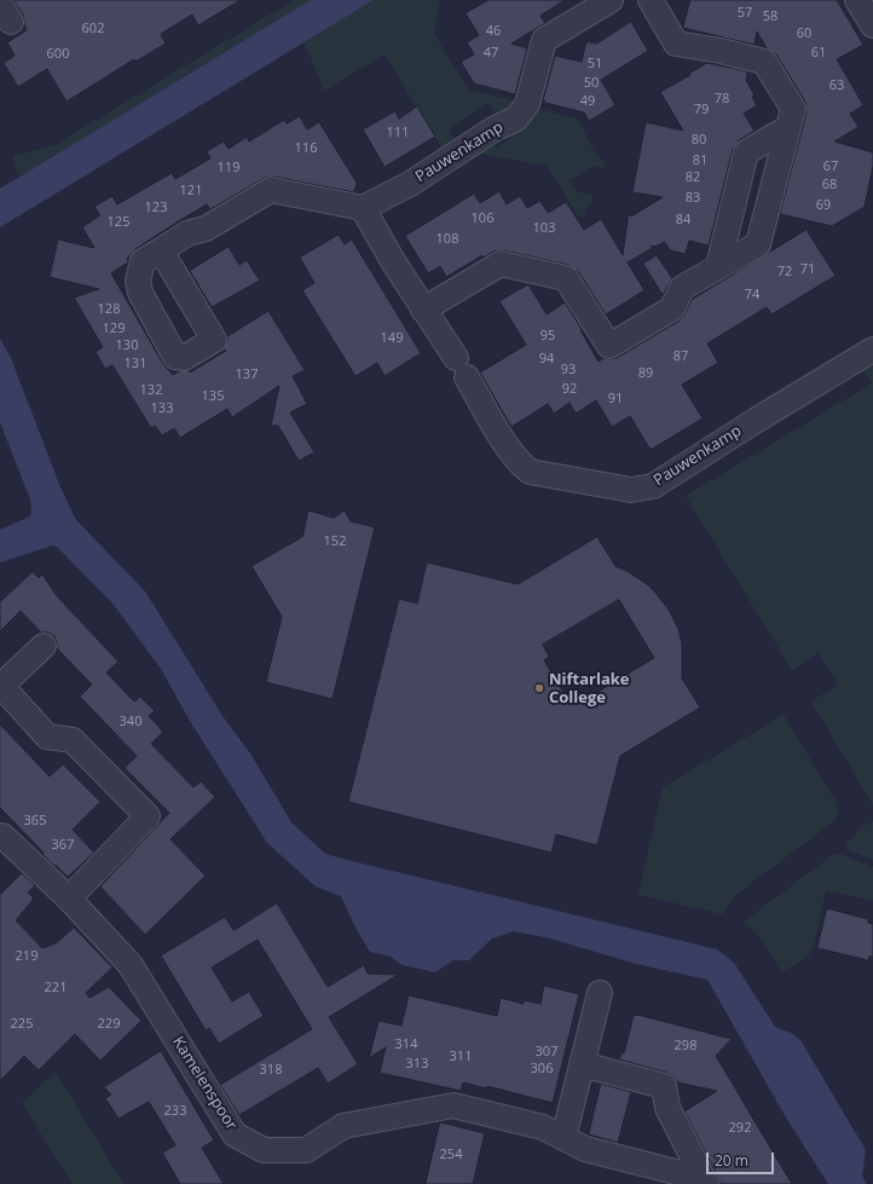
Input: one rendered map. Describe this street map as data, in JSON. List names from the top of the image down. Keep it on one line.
{"streets":{"street":["Pauwenkamp","Kamelenspoor"]},"places":["Niftarlake College"],"house_numbers":["57","58","602","46","60","47","61","600","51","50","63","78","49","79","111","80","116","81","67","119","82","68","121","83","69","123","106","84","125","103","108","71","72","74","128","129","95","149","130","87","94","131","93","89","137","92","132","135","91","133","152","340","365","367","219","221","225","229","314","298","307","311","313","306","318","233","292","254"],"scale_bar":"20 m"}
